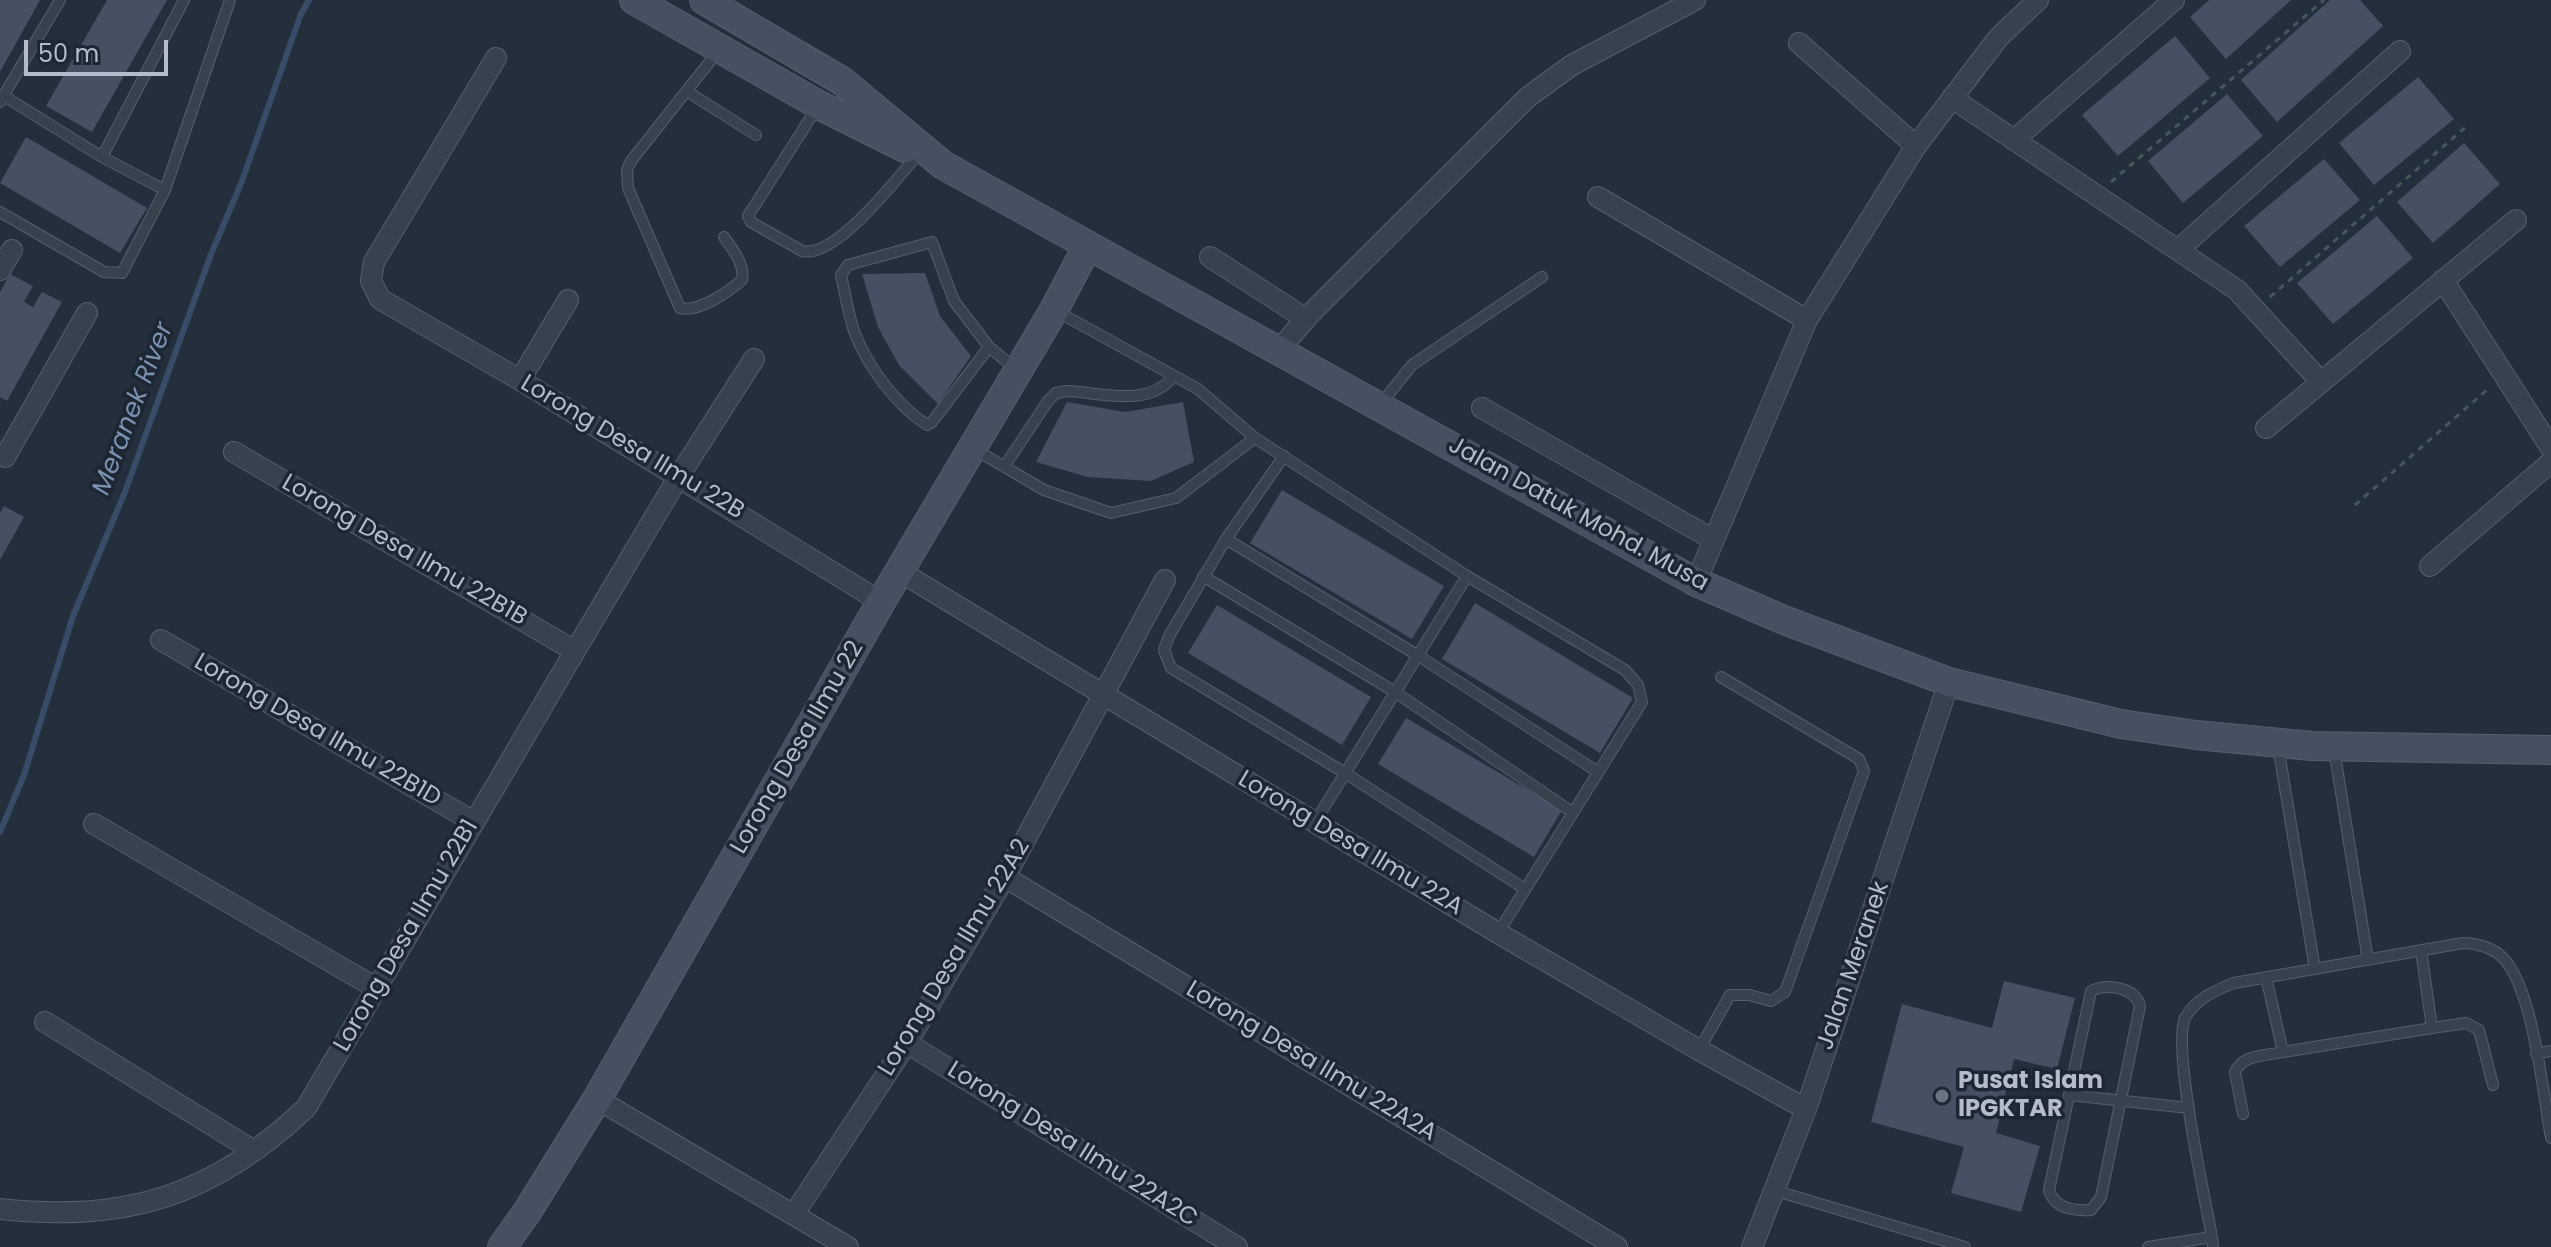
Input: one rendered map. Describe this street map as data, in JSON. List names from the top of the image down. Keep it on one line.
{"streets":{"main road":["Jalan Datuk Mohd. Musa","Lorong Desa Ilmu 22"],"street":["Lorong Desa Ilmu 22B","Lorong Desa Ilmu 22B1B","Lorong Desa Ilmu 22B1D","Lorong Desa Ilmu 22A","Lorong Desa Ilmu 22B1","Lorong Desa Ilmu 22A2","Jalan Meranek","Lorong Desa Ilmu 22A2A","Lorong Desa Ilmu 22A2C"]},"crossings":[["Lorong Desa Ilmu 22B","Lorong Desa Ilmu 22"],["Lorong Desa Ilmu 22B","Lorong Desa Ilmu 22B1"],["Jalan Datuk Mohd. Musa","Lorong Desa Ilmu 22"],["Jalan Datuk Mohd. Musa","Jalan Meranek"],["Lorong Desa Ilmu 22B1B","Lorong Desa Ilmu 22B1"],["Lorong Desa Ilmu 22B1D","Lorong Desa Ilmu 22B1"],["Lorong Desa Ilmu 22","Lorong Desa Ilmu 22A"],["Lorong Desa Ilmu 22A","Lorong Desa Ilmu 22A2"],["Lorong Desa Ilmu 22A","Jalan Meranek"],["Lorong Desa Ilmu 22A2","Lorong Desa Ilmu 22A2A"],["Lorong Desa Ilmu 22A2","Lorong Desa Ilmu 22A2C"]],"water":["Meranek River"],"places":["Pusat Islam IPGKTAR"],"scale_bar":"50 m"}
